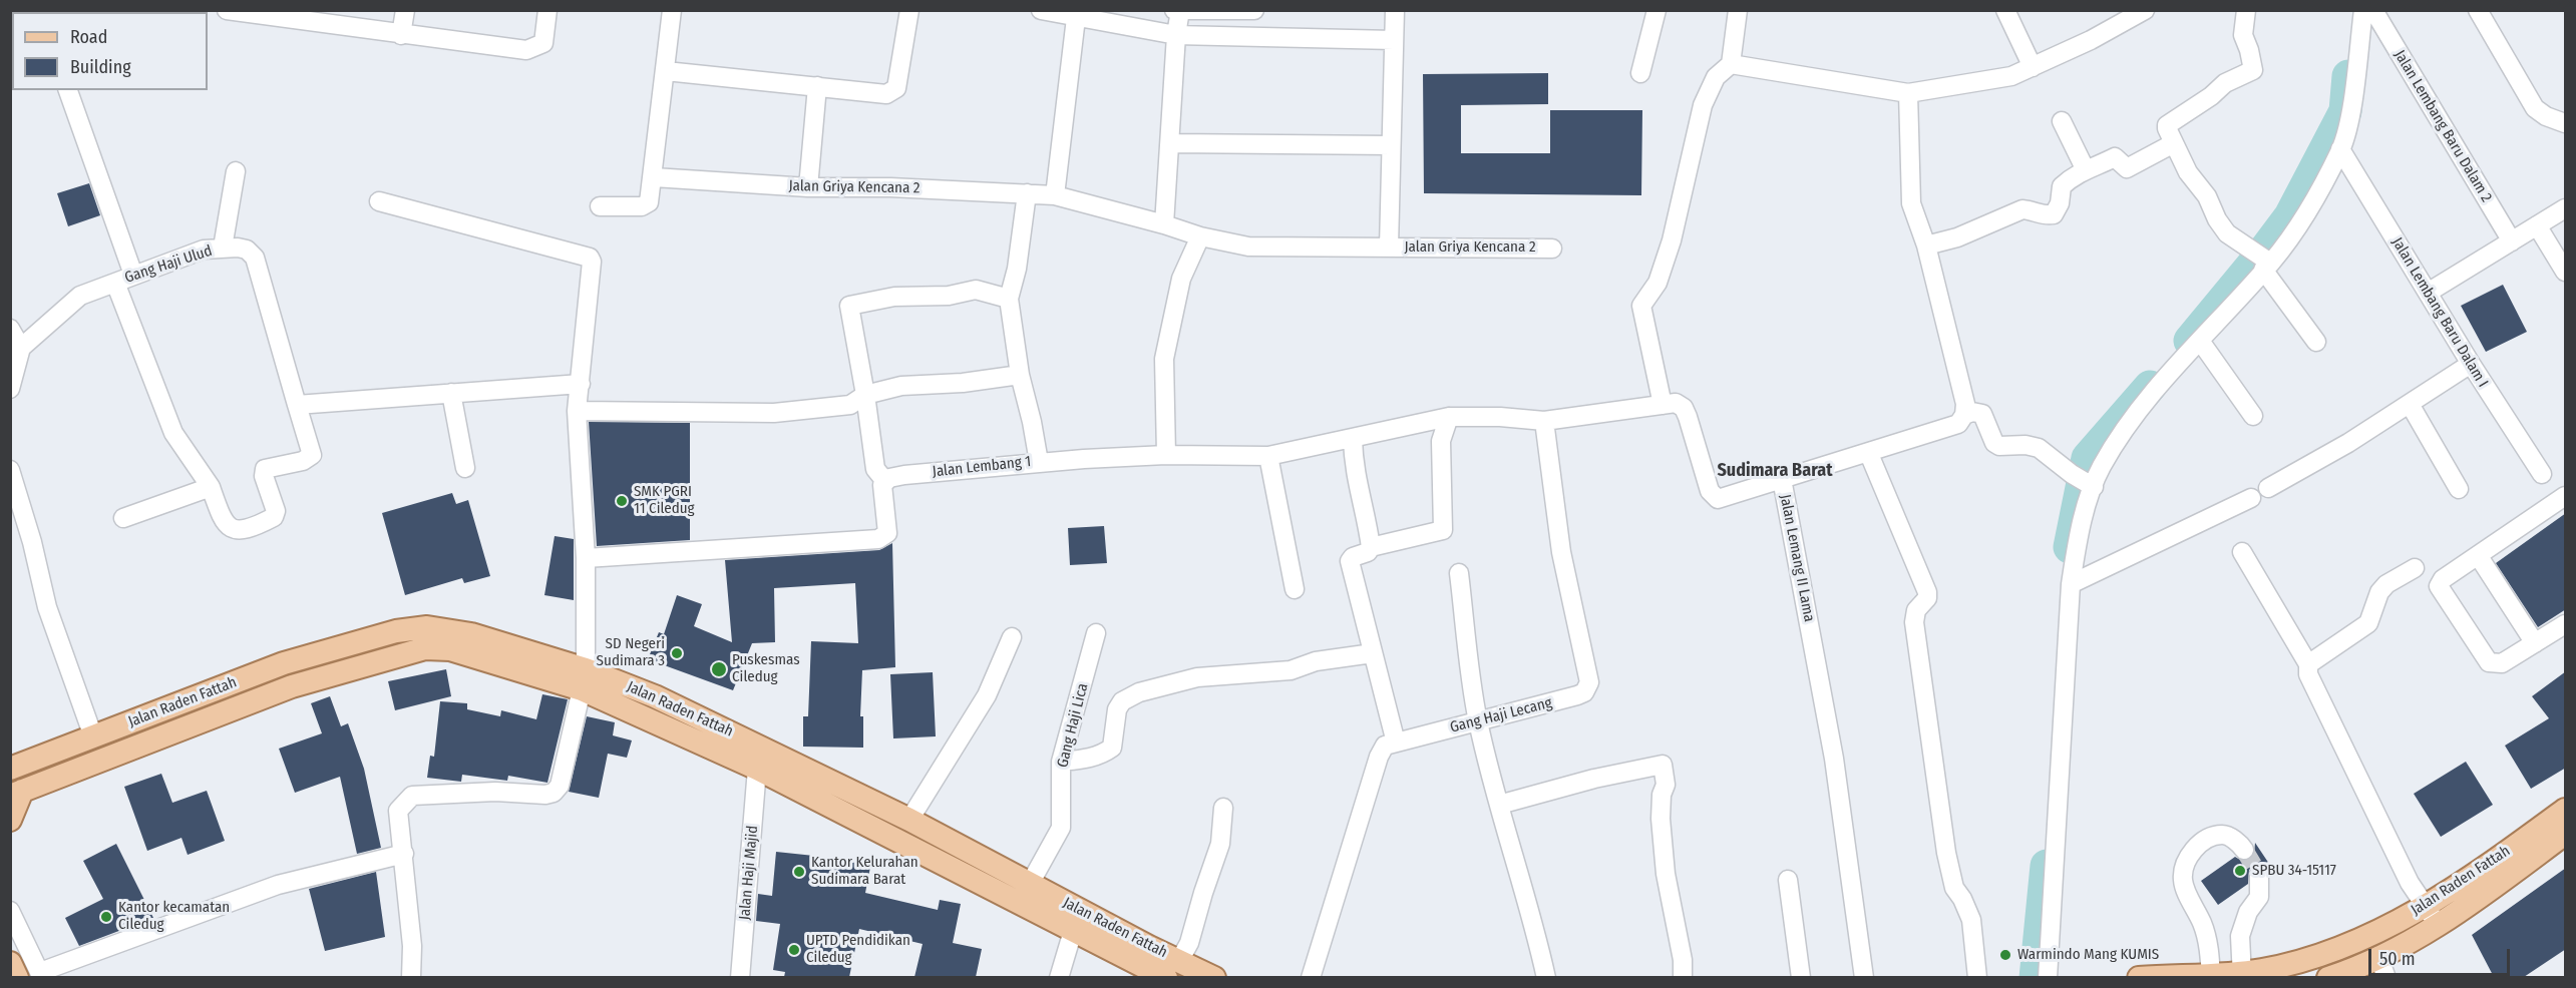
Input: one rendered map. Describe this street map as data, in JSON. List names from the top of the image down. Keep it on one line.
{"streets":{"main road":["Jalan Raden Fattah"],"street":["Jalan Lembang Baru Dalam 2","Jalan Griya Kencana 2","Gang Haji Ulud","Jalan Lembang Baru Dalam I","Jalan Lembang 1","Jalan Lemang II Lama","Gang Haji Lecang","Gang Haji Lica","Jalan Haji Majid"]},"crossings":[["Jalan Lembang 1","Gang Haji Lecang"],["Jalan Raden Fattah","Gang Haji Lica"],["Jalan Raden Fattah","Jalan Haji Majid"]],"districts":["Sudimara Barat"],"places":["SMK PGRI 11 Ciledug","SD Negeri Sudimara 3","Puskesmas Ciledug","SPBU 34-15117","Kantor Kelurahan Sudimara Barat","Kantor kecamatan Ciledug","UPTD Pendidikan Ciledug","Warmindo Mang KUMIS"],"legend":["Road","Building"],"scale_bar":"50 m"}
